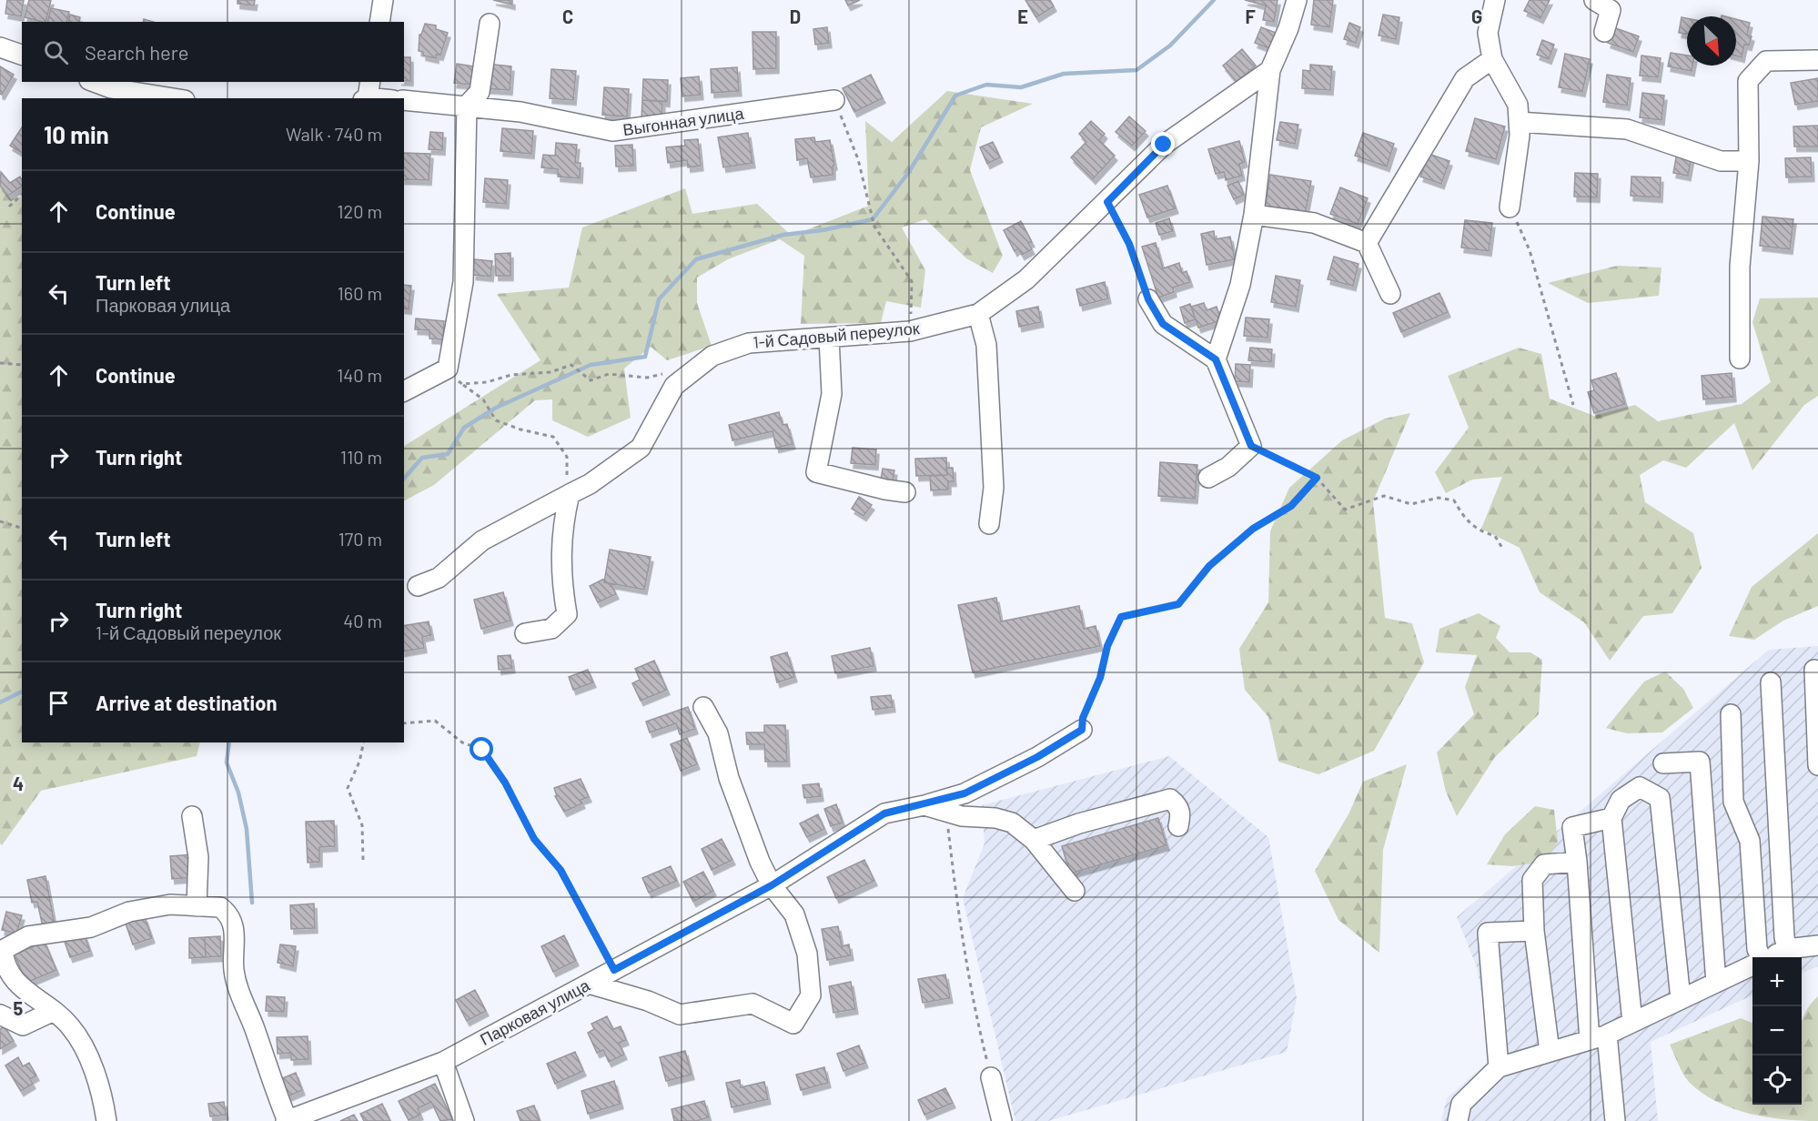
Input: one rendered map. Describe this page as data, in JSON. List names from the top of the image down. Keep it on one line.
{"streets":{"street":["Выгонная улица","1-й Садовый переулок","Парковая улица"]},"north":"bottom right","page":{"search":"Search here","heading":["10 min","Walk · 740 m"],"list":[["Continue","120 m"],["Turn left","Парковая улица","160 m"],["Continue","140 m"],["Turn right","110 m"],["Turn left","170 m"],["Turn right","1-й Садовый переулок","40 m"],"Arrive at destination"],"map_buttons":["+","−"]},"grid":{"columns":["C","D","E","F","G"],"rows":["4","5"]}}
